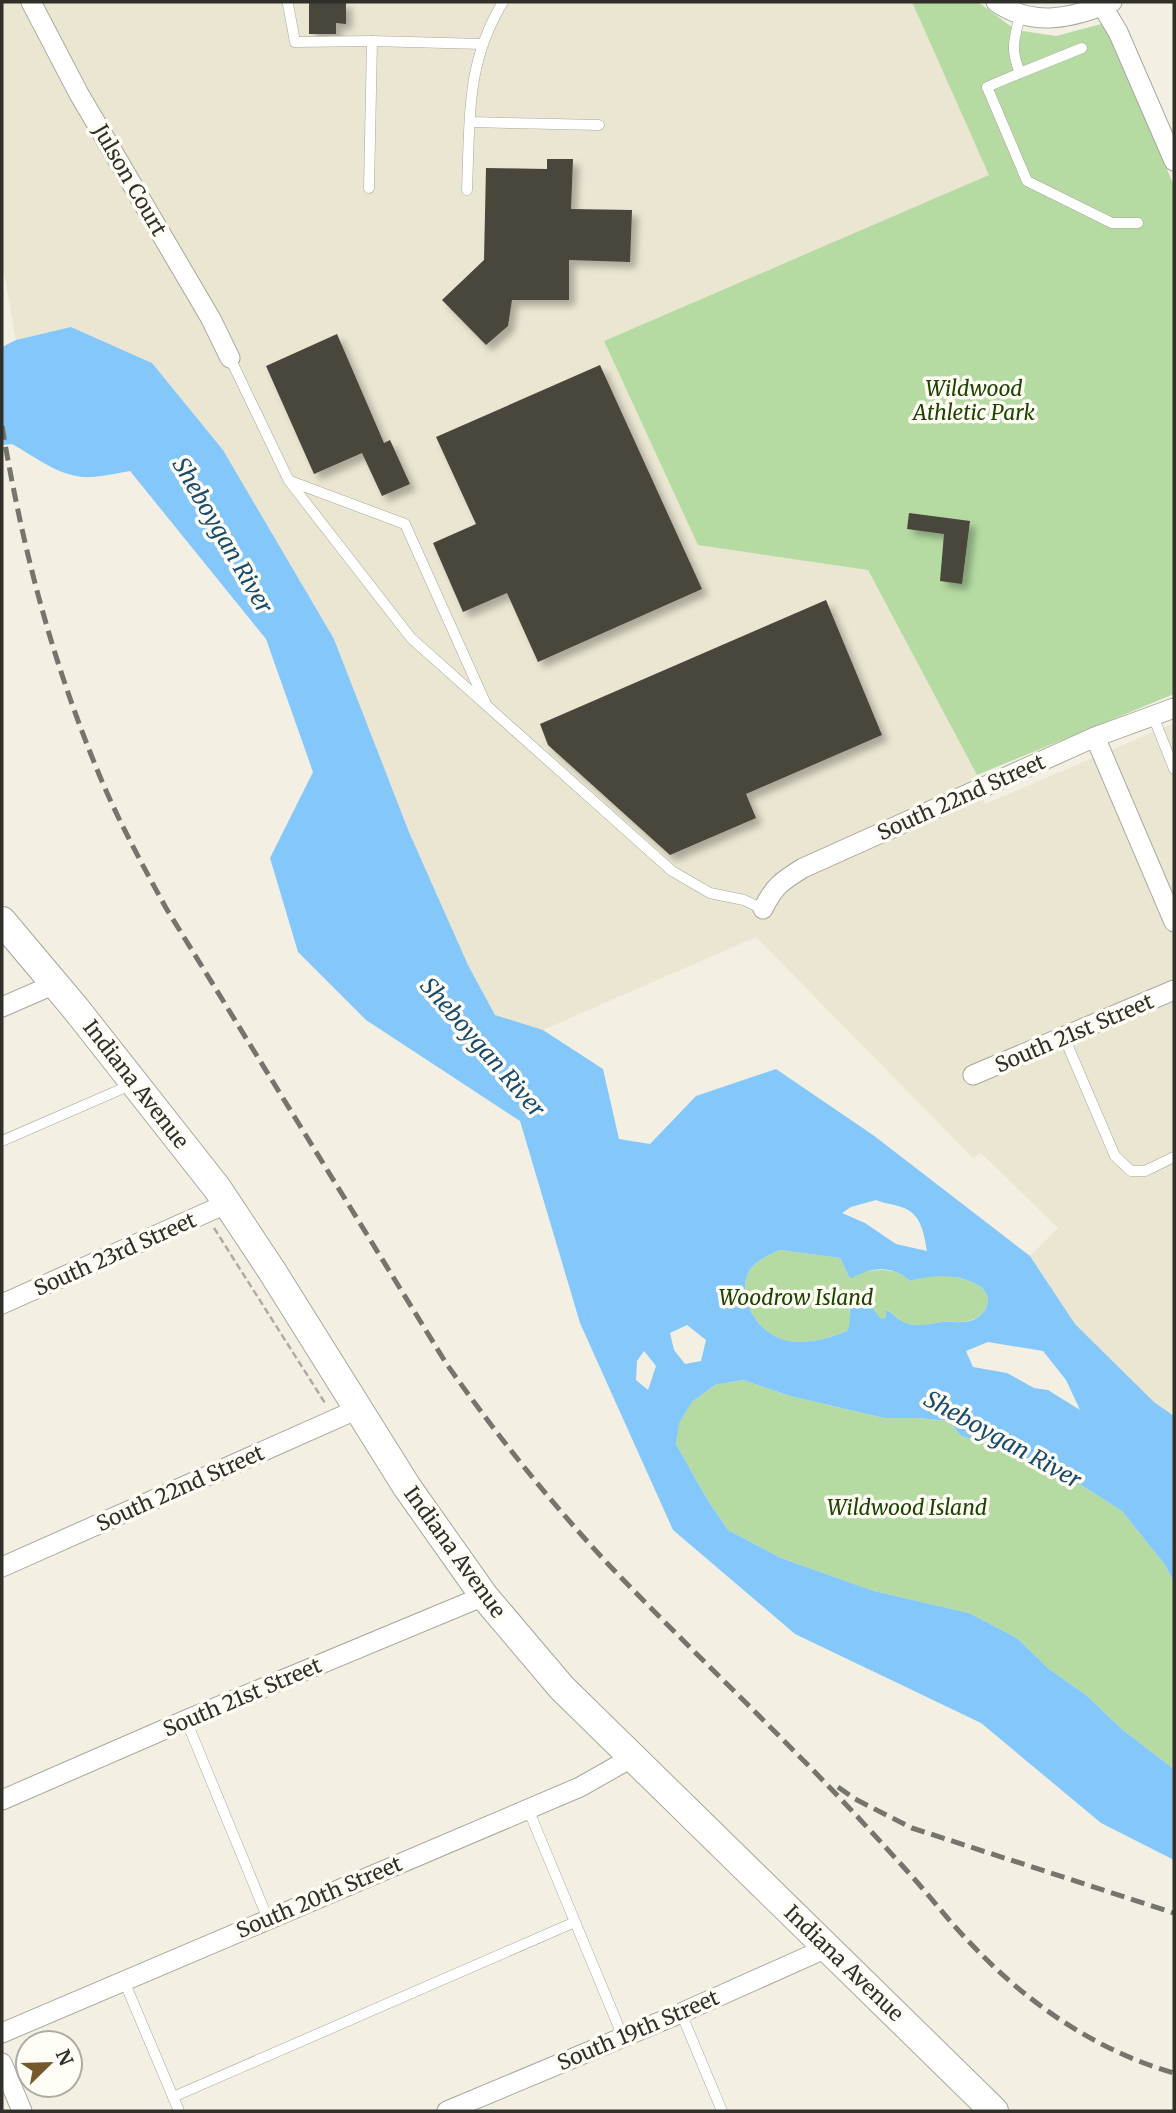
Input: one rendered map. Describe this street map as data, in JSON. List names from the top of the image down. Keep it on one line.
{"streets":{"main road":["Indiana Avenue"],"street":["Julson Court","South 22nd Street","South 21st Street","South 23rd Street","South 20th Street","South 19th Street"]},"crossings":[["South 22nd Street","Indiana Avenue"],["South 21st Street","Indiana Avenue"],["Indiana Avenue","South 23rd Street"],["Indiana Avenue","South 20th Street"],["Indiana Avenue","South 19th Street"]],"water":["Sheboygan River"],"parks":["Wildwood Athletic Park","Woodrow Island","Wildwood Island"],"north":"top right"}
